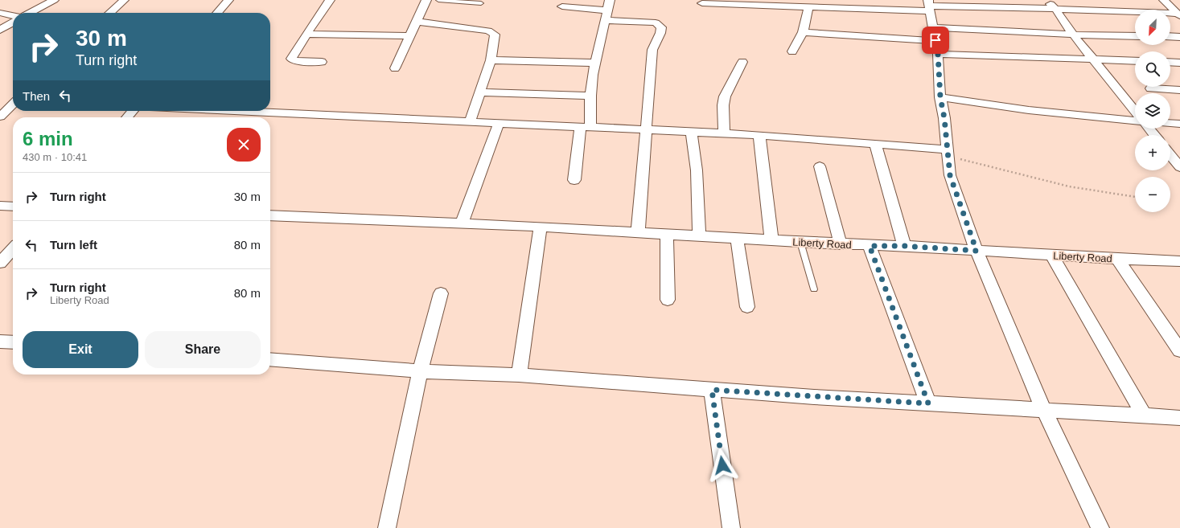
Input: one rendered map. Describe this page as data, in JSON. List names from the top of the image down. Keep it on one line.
{"streets":{"street":["Liberty Road"]},"north":"bottom left","page":{"map_buttons":["+","−"],"turn":["30 m","Turn right"],"then":"Then","heading":["6 min","430 m · 10:41"],"list":[{"name":"Turn right","value":"30 m"},{"name":"Turn left","value":"80 m"},{"name":"Turn right","note":"Liberty Road","value":"80 m"}],"buttons":["Exit","Share"]}}
